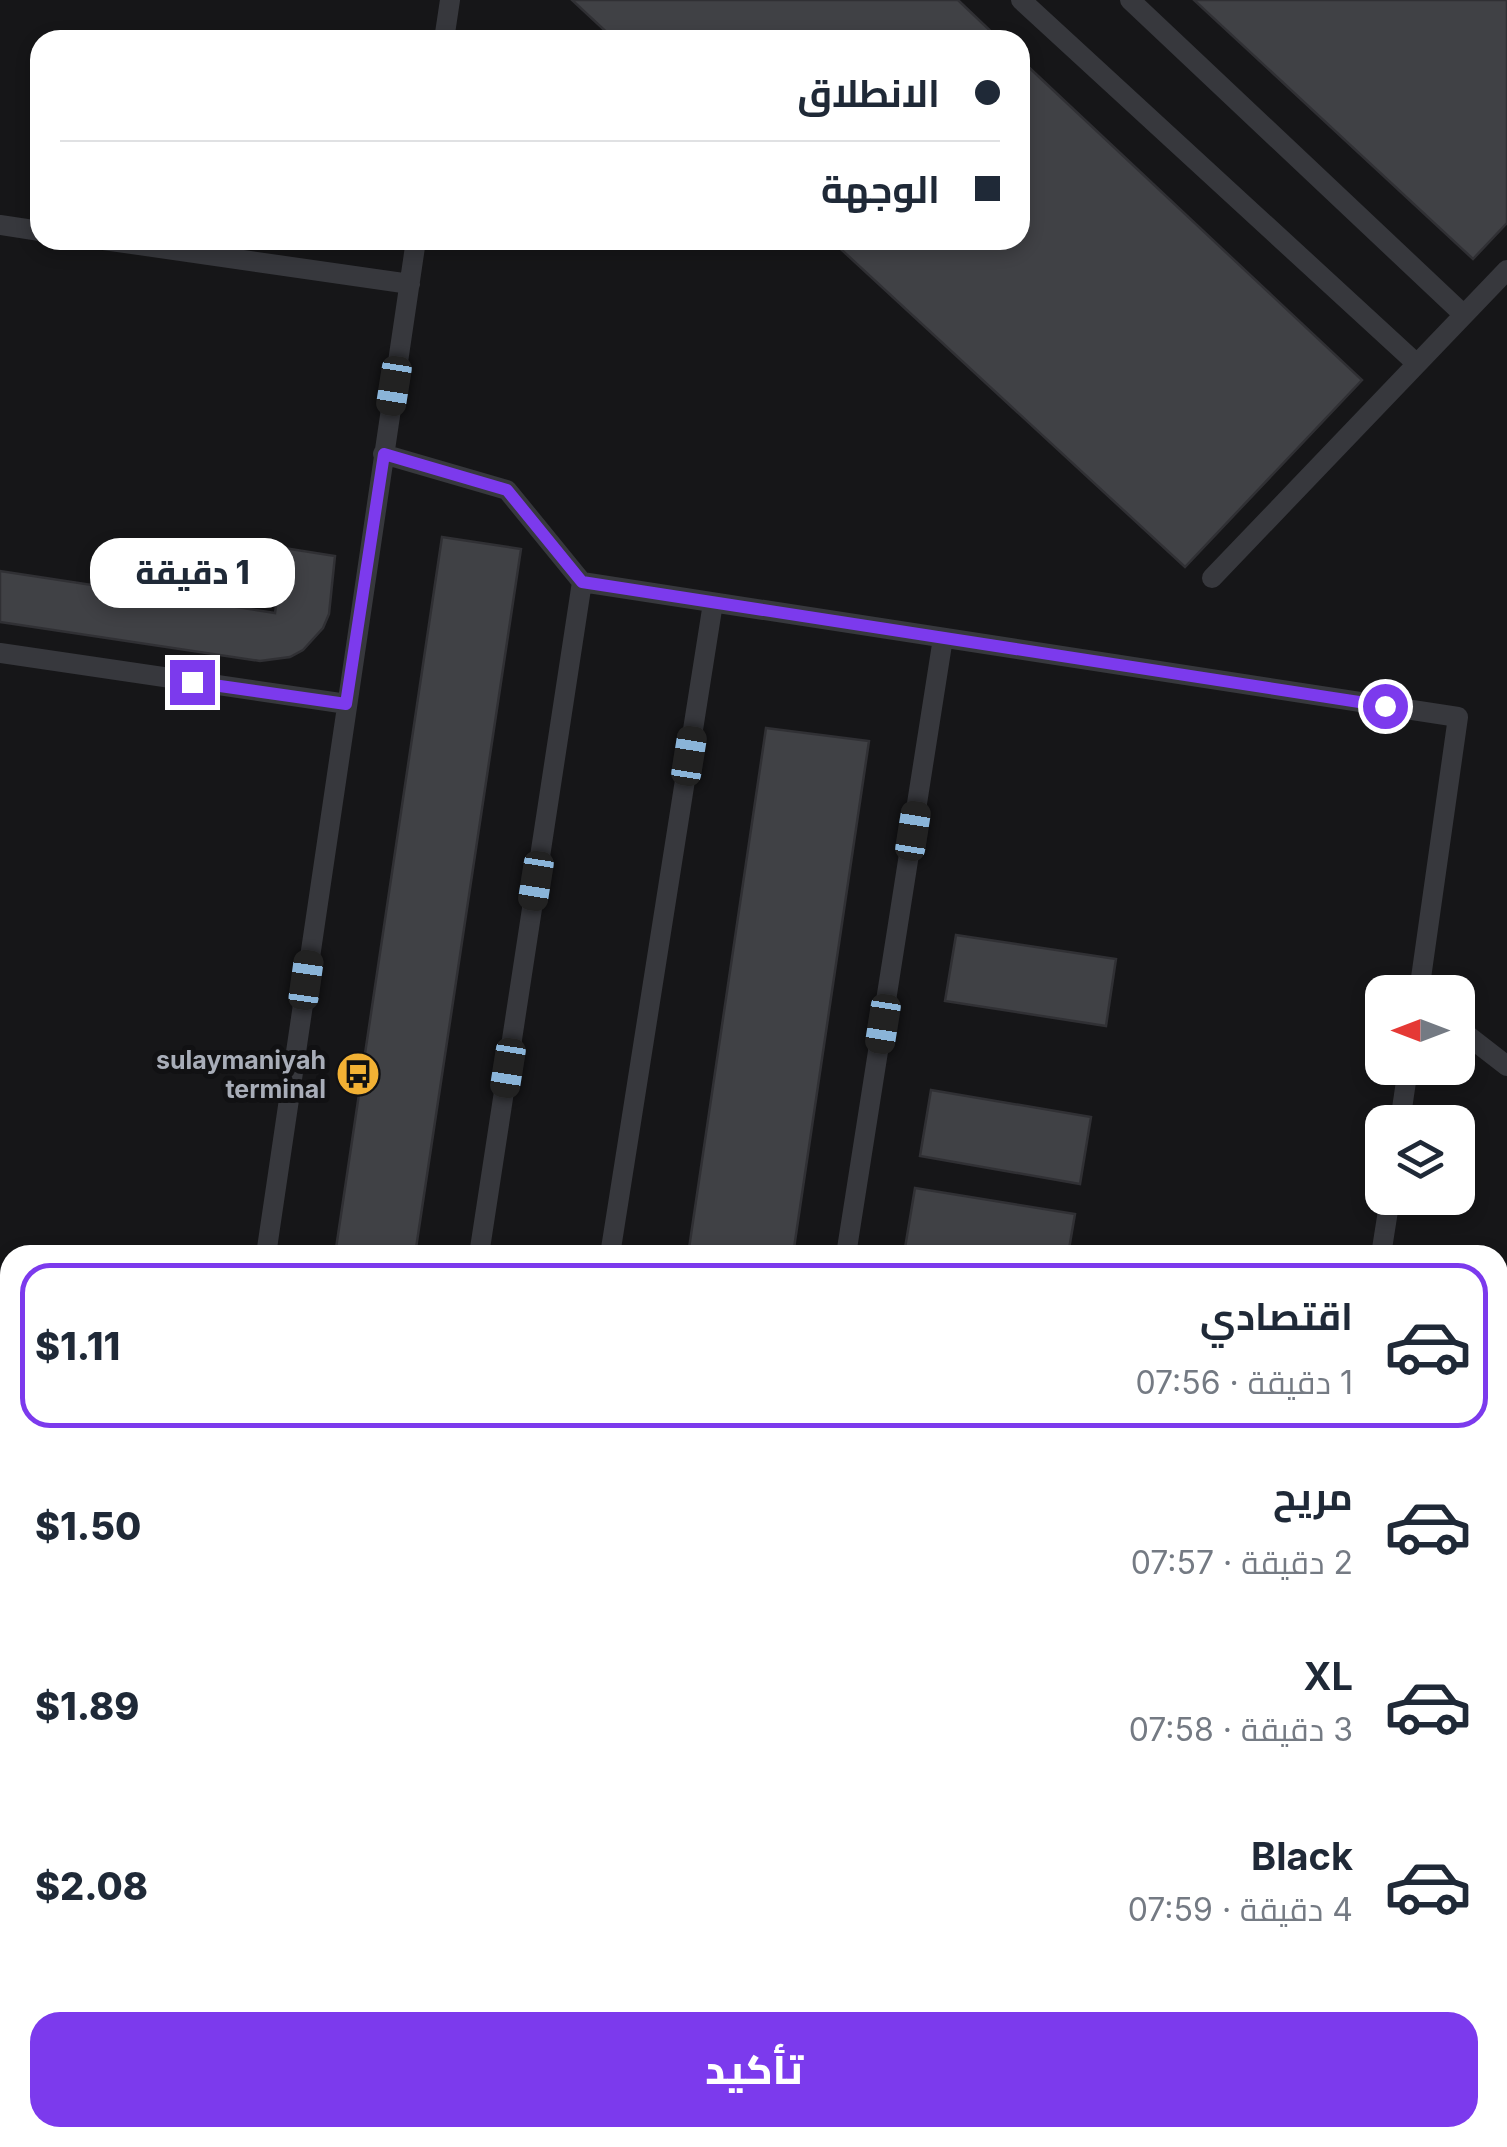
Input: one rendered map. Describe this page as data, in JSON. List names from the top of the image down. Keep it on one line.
{"places":{"bus stop":["sulaymaniyah terminal"]},"north":"left","page":{"banner":["الانطلاق","الوجهة"],"bubble":"1 دقيقة","list":[{"name":"اقتصادي","note":"1 دقيقة · 07:56","value":"$1.11"},{"name":"مريح","note":"2 دقيقة · 07:57","value":"$1.50"},{"name":"XL","note":"3 دقيقة · 07:58","value":"$1.89"},{"name":"Black","note":"4 دقيقة · 07:59","value":"$2.08"}],"buttons":"تأكيد"}}
